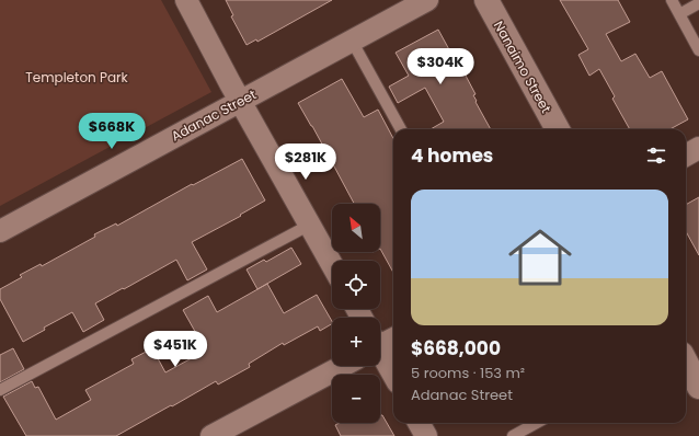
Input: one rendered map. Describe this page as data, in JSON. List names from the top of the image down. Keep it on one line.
{"streets":{"main road":["Nanaimo Street"],"street":["Adanac Street"]},"parks":["Templeton Park"],"north":"top left","page":{"price":["$304K","$668K","$281K","$451K"],"heading":"4 homes","list":[{"name":"$668,000","note":"5 rooms · 153 m² · Adanac Street"}],"map_buttons":["+","−"]}}
